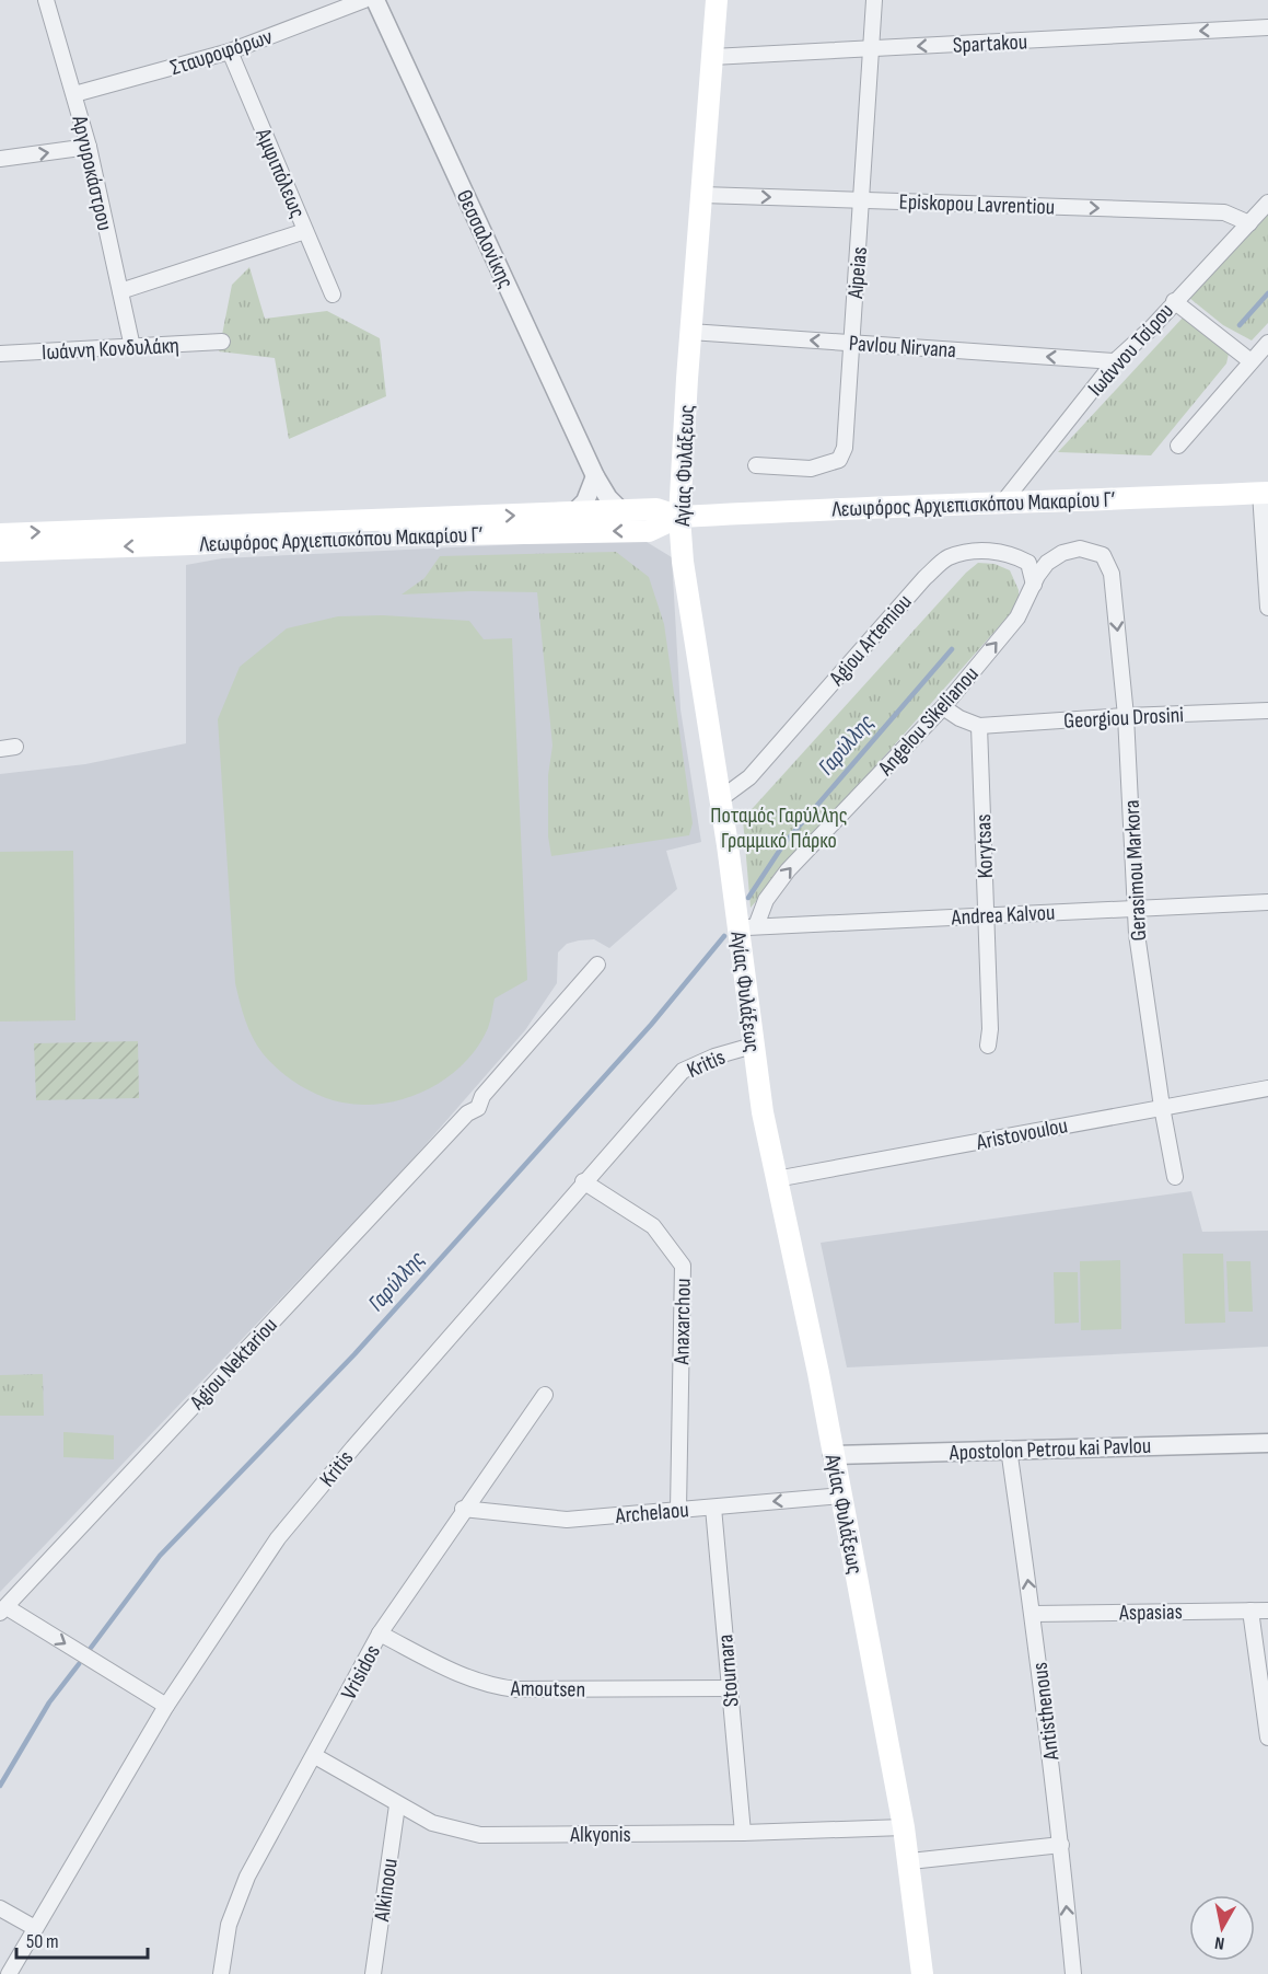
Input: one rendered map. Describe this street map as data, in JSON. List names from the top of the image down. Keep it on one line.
{"streets":{"main road":["Αγίας Φυλάξεως","Λεωφόρος Αρχιεπισκόπου Μακαρίου Γ’"],"street":["Spartakou","Σταυροφόρων","Αργυροκάστρου","Αμφιπόλεως","Episkopou Lavrentiou","Θεσσαλονίκης","Aipeias","Pavlou Nirvana","Ιωάννη Κονδυλάκη","Ιωάννου Τσίρου","Agiou Artemiou","Georgiou Drosini","Angelou Sikelianou","Korytsas","Gerasimou Markora","Andrea Kalvou","Kritis","Aristovoulou","Anaxarchou","Agiou Nektariou","Apostolon Petrou kai Pavlou","Archelaou","Aspasias","Stournara","Vrisidos","Amoutsen","Antisthenous","Alkyonis","Alkinoou"]},"crossings":[["Spartakou","Aipeias"],["Spartakou","Αγίας Φυλάξεως"],["Σταυροφόρων","Αργυροκάστρου"],["Σταυροφόρων","Αμφιπόλεως"],["Αργυροκάστρου","Ιωάννη Κονδυλάκη"],["Episkopou Lavrentiou","Aipeias"],["Episkopou Lavrentiou","Ιωάννου Τσίρου"],["Episkopou Lavrentiou","Αγίας Φυλάξεως"],["Θεσσαλονίκης","Λεωφόρος Αρχιεπισκόπου Μακαρίου Γ’"],["Aipeias","Pavlou Nirvana"],["Pavlou Nirvana","Ιωάννου Τσίρου"],["Pavlou Nirvana","Αγίας Φυλάξεως"],["Ιωάννου Τσίρου","Λεωφόρος Αρχιεπισκόπου Μακαρίου Γ’"],["Αγίας Φυλάξεως","Λεωφόρος Αρχιεπισκόπου Μακαρίου Γ’"],["Αγίας Φυλάξεως","Agiou Artemiou"],["Αγίας Φυλάξεως","Angelou Sikelianou"],["Αγίας Φυλάξεως","Andrea Kalvou"],["Αγίας Φυλάξεως","Kritis"],["Αγίας Φυλάξεως","Aristovoulou"],["Αγίας Φυλάξεως","Apostolon Petrou kai Pavlou"],["Αγίας Φυλάξεως","Archelaou"],["Αγίας Φυλάξεως","Alkyonis"],["Agiou Artemiou","Angelou Sikelianou"],["Georgiou Drosini","Korytsas"],["Georgiou Drosini","Gerasimou Markora"],["Angelou Sikelianou","Gerasimou Markora"],["Angelou Sikelianou","Andrea Kalvou"],["Korytsas","Andrea Kalvou"],["Gerasimou Markora","Andrea Kalvou"],["Gerasimou Markora","Aristovoulou"],["Kritis","Anaxarchou"],["Anaxarchou","Archelaou"],["Apostolon Petrou kai Pavlou","Antisthenous"],["Archelaou","Stournara"],["Archelaou","Vrisidos"],["Aspasias","Antisthenous"],["Stournara","Amoutsen"],["Stournara","Alkyonis"],["Vrisidos","Amoutsen"],["Vrisidos","Alkyonis"],["Alkyonis","Alkinoou"]],"one_way":["Spartakou","Episkopou Lavrentiou","Pavlou Nirvana","Angelou Sikelianou","Antisthenous"],"water":["Γαρύλλης"],"parks":["Ποταμός Γαρύλλης Γραμμικό Πάρκο"],"scale_bar":"50 m","north":"bottom"}
